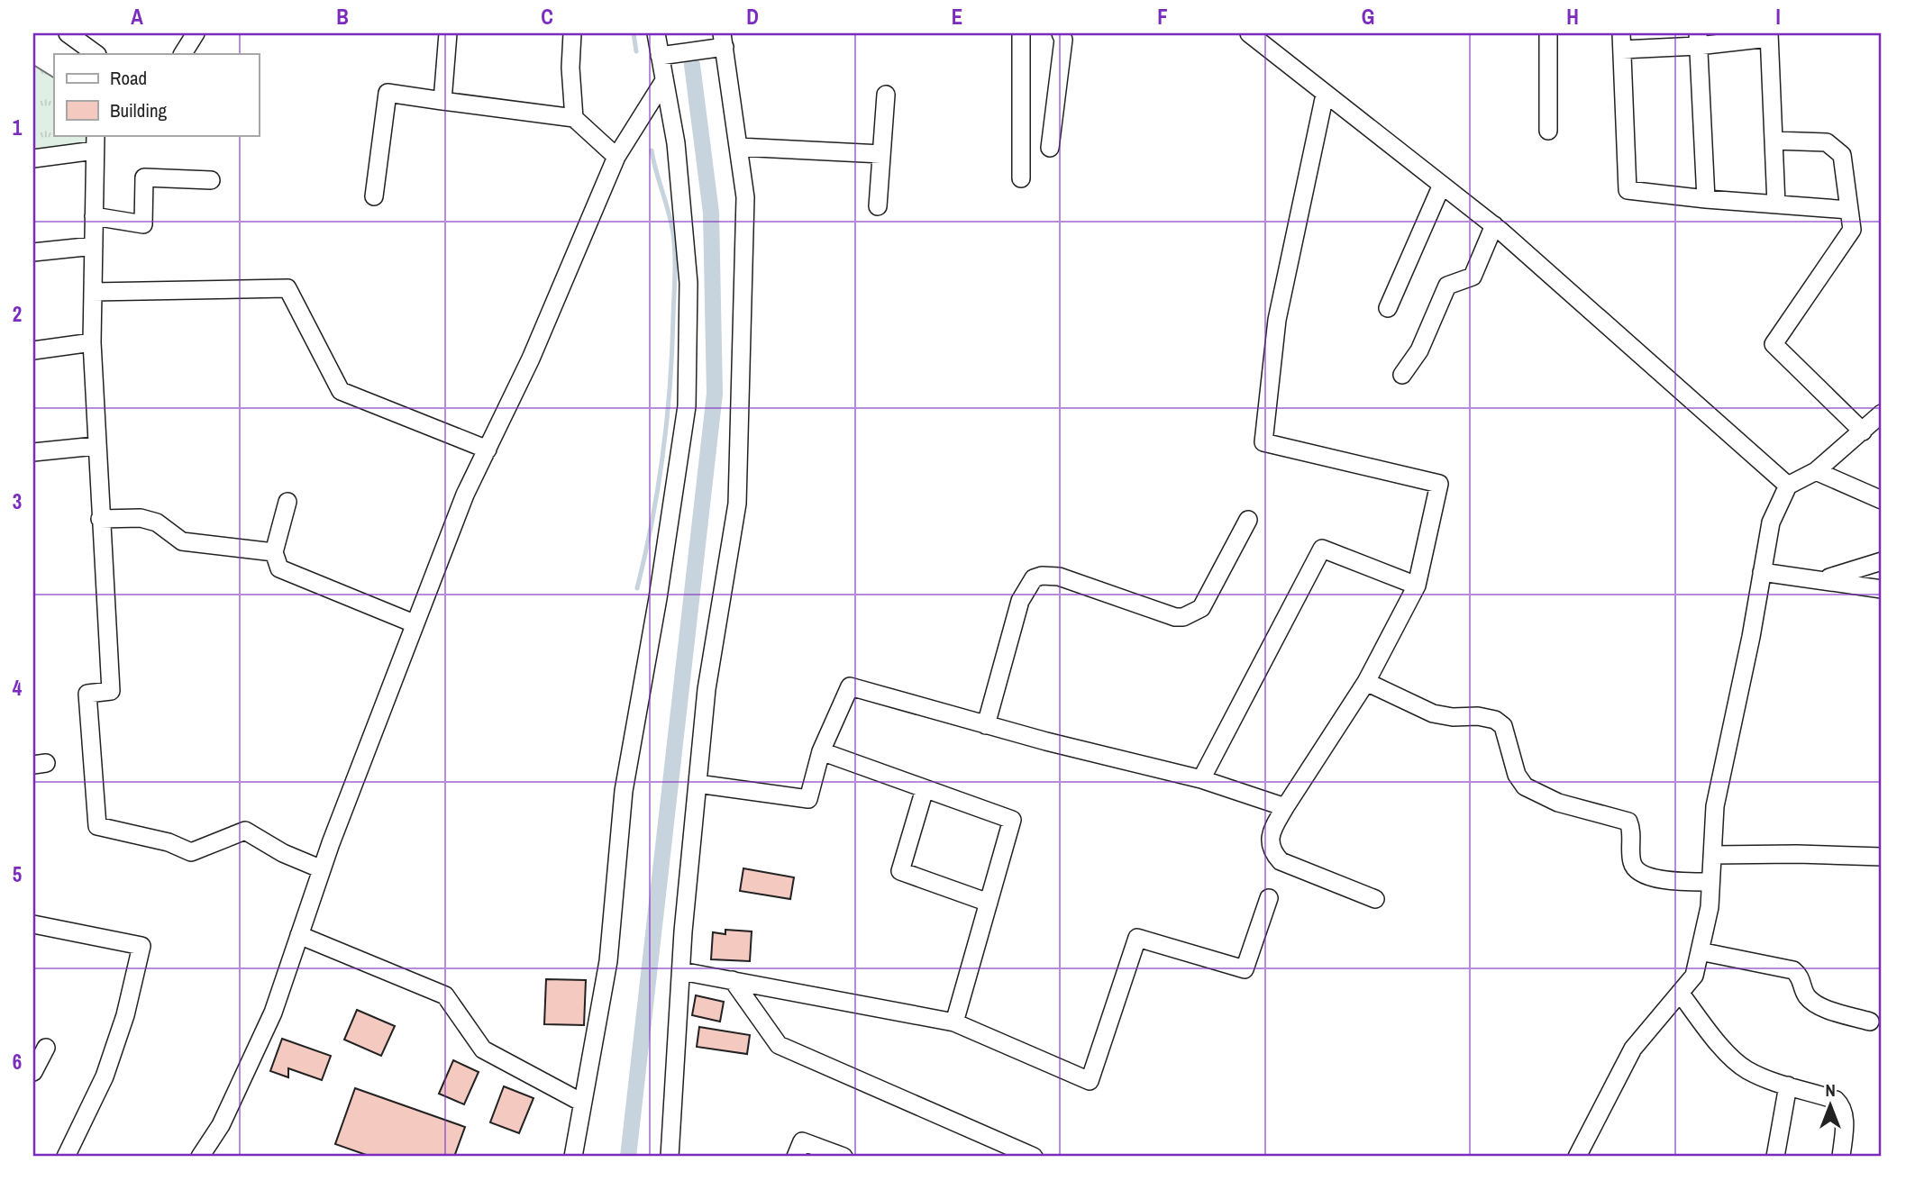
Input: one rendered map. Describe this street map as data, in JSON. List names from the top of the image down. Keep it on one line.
{"legend":["Road","Building"],"north":"top","grid":{"columns":["A","B","C","D","E","F","G","H","I"],"rows":["1","2","3","4","5","6"]}}
